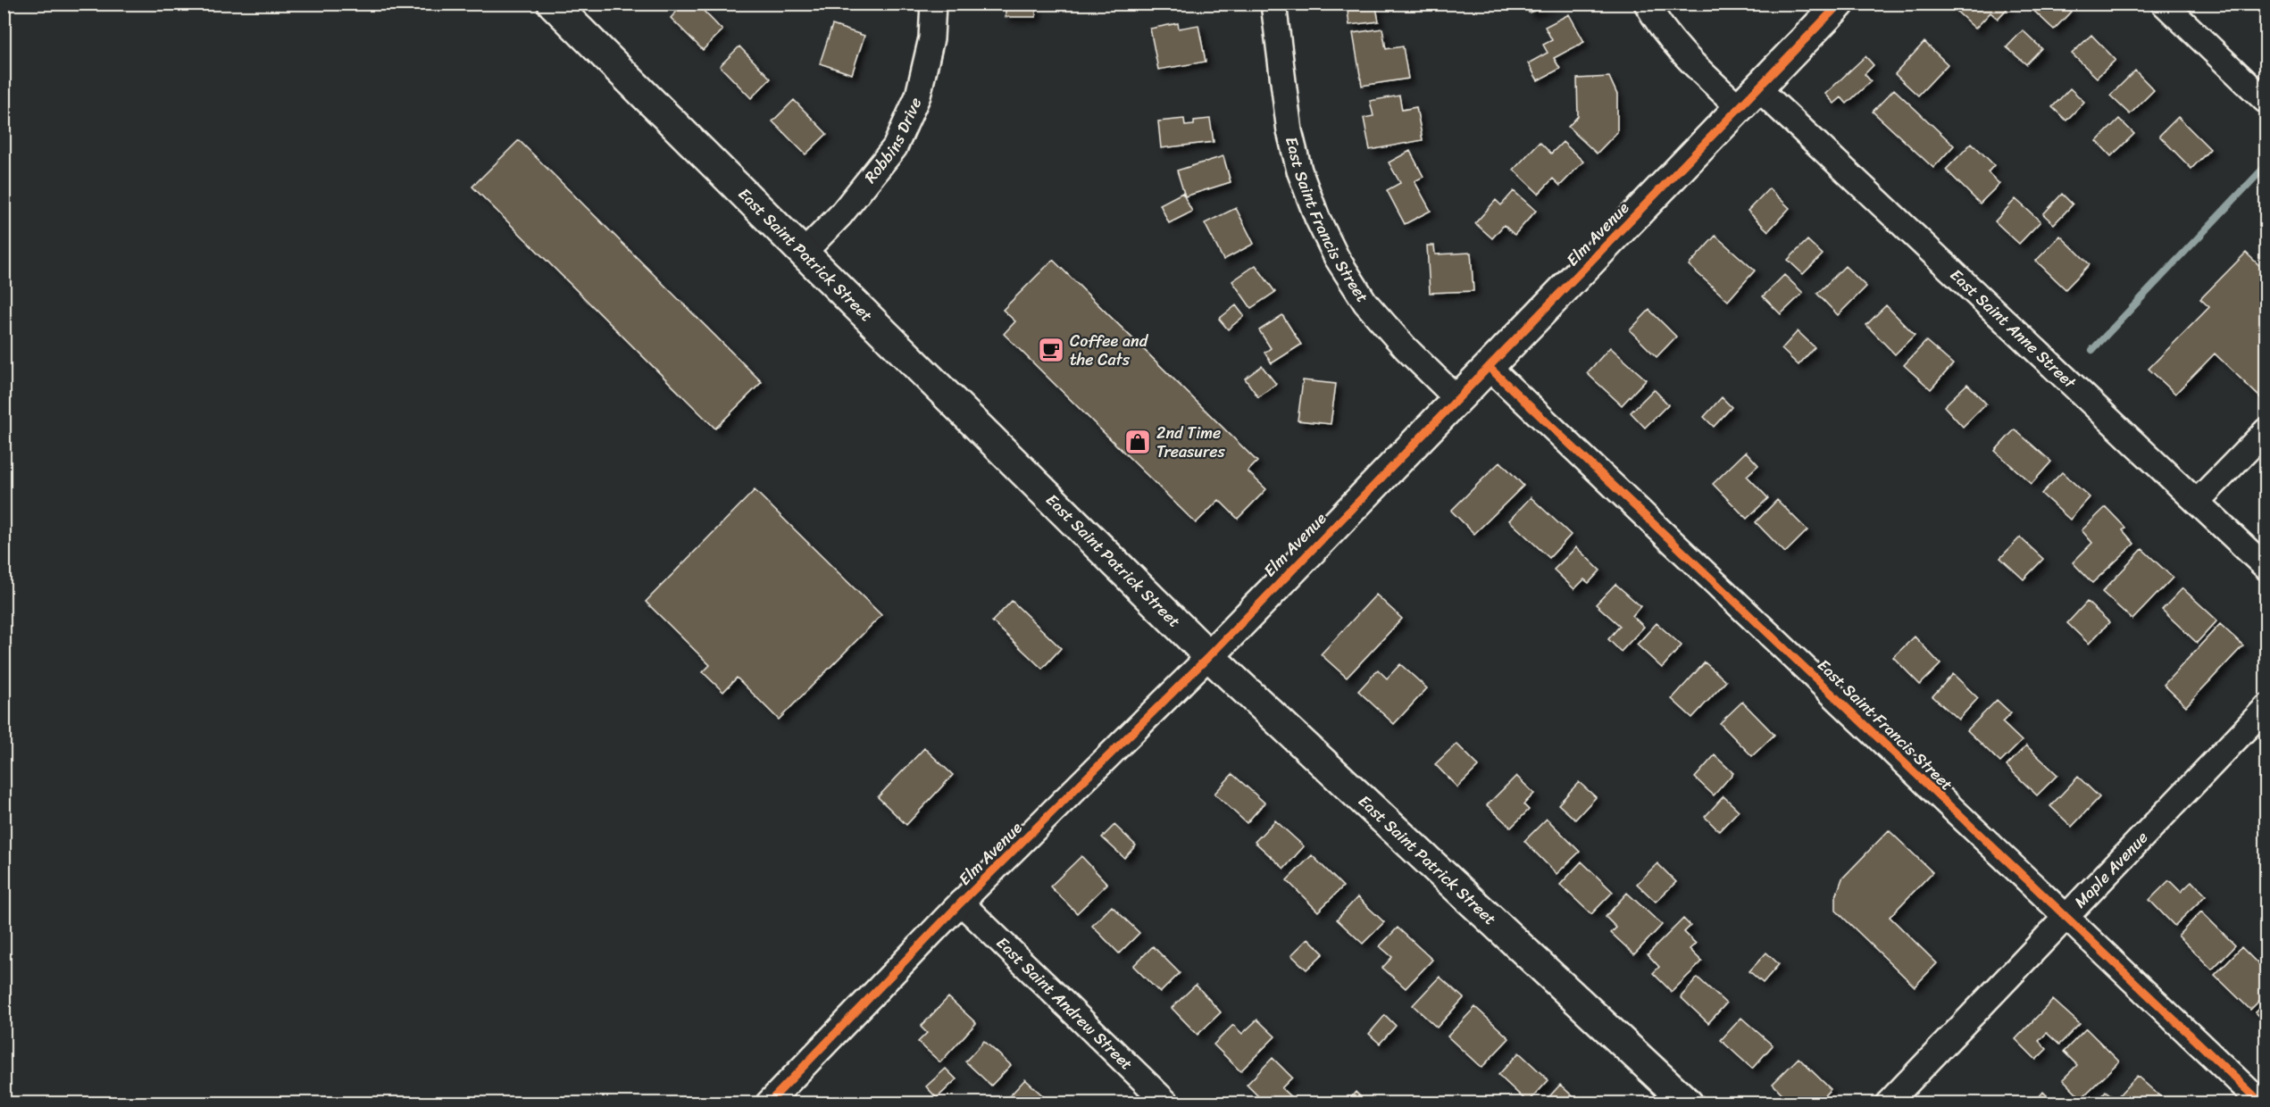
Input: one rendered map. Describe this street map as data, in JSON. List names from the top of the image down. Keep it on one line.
{"streets":{"main road":["Elm Avenue","East Saint Patrick Street"],"street":["Robbins Drive","East Saint Francis Street","East Saint Anne Street","Maple Avenue","East Saint Andrew Street"]},"crossings":[["Robbins Drive","East Saint Patrick Street"],["East Saint Francis Street","Elm Avenue"],["East Saint Francis Street","Maple Avenue"],["Elm Avenue","East Saint Patrick Street"],["Elm Avenue","East Saint Anne Street"],["Elm Avenue","East Saint Andrew Street"]],"places":{"cafe":["Coffee and the Cats"],"shop":["2nd Time Treasures"]}}
